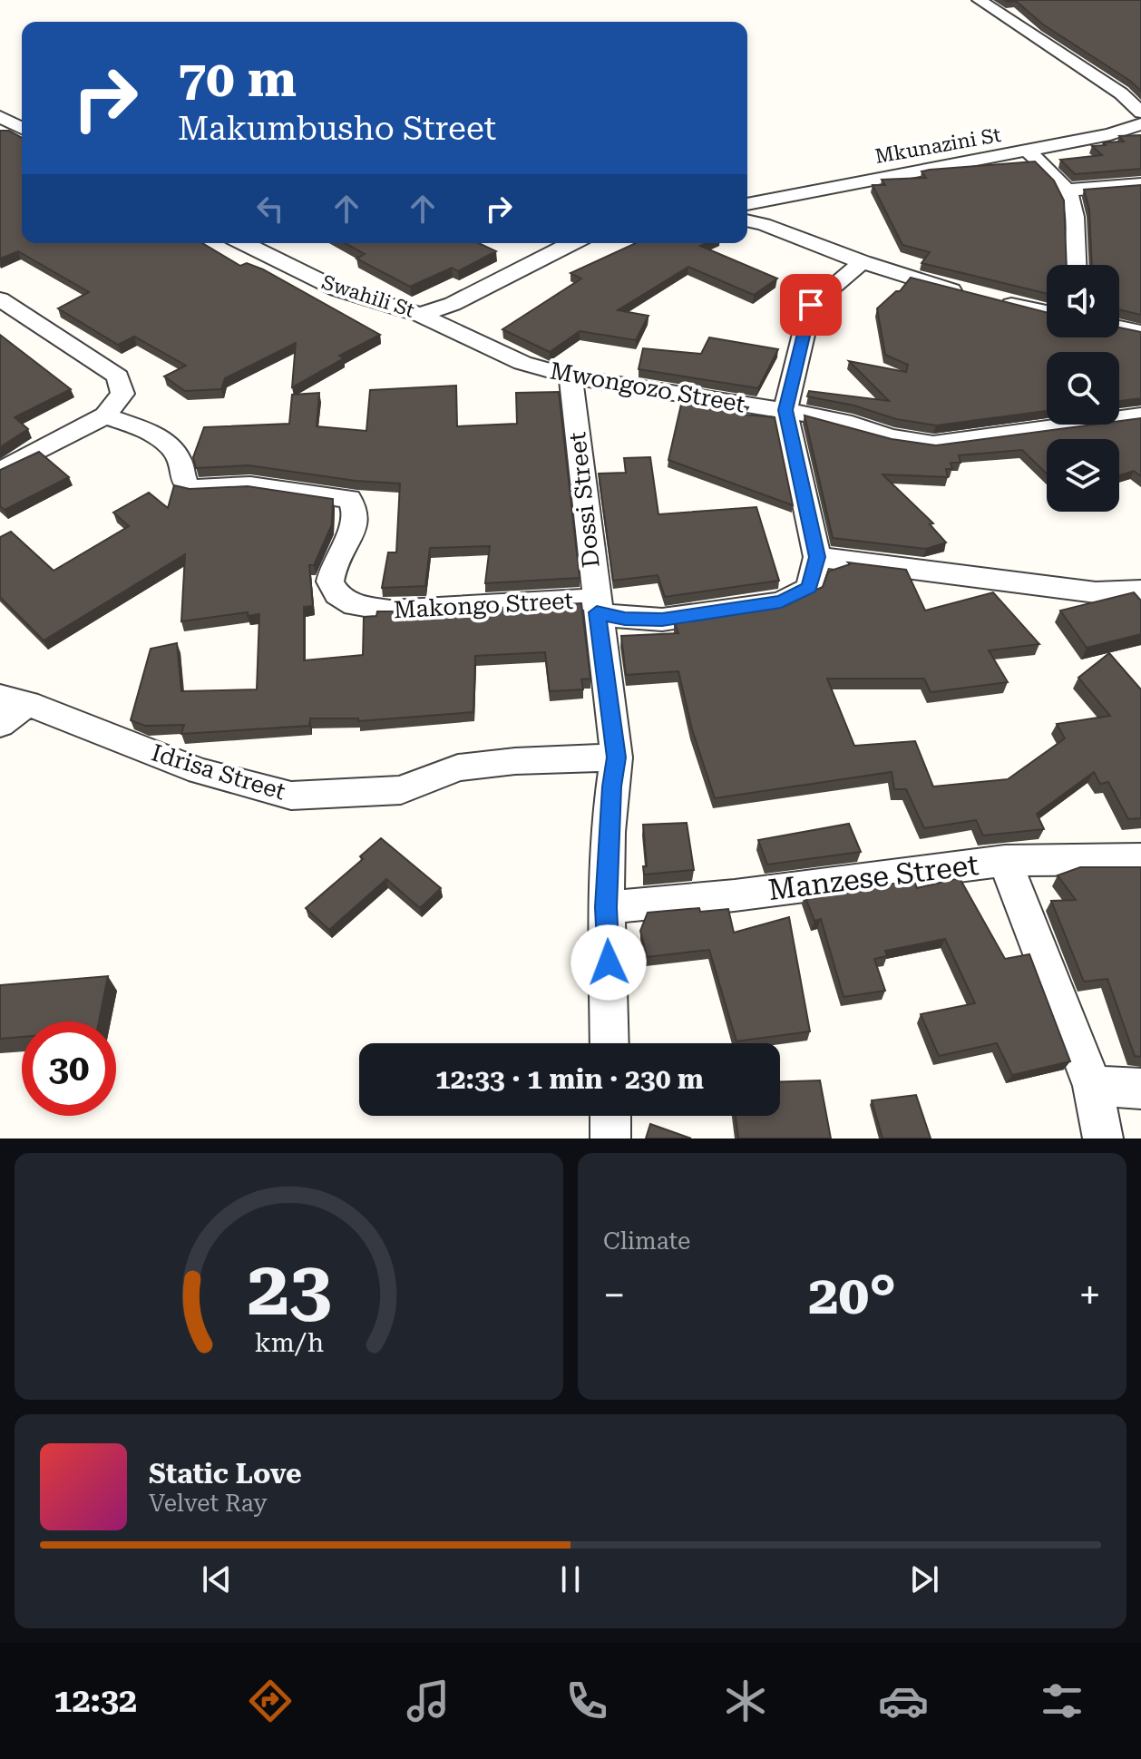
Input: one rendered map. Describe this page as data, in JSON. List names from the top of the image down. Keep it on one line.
{"streets":{"street":["Mkunazini St","Swahili St","Mwongozo Street","Dossi Street","Makongo Street","Idrisa Street","Manzese Street"]},"crossings":[["Swahili St","Mwongozo Street"],["Mwongozo Street","Dossi Street"],["Dossi Street","Makongo Street"],["Dossi Street","Idrisa Street"],["Dossi Street","Manzese Street"]],"page":{"turn":["70 m","Makumbusho Street"],"limit":"30","trip":"12:33 · 1 min · 230 m","tile":"Climate","heat":["−","20°","+"],"song":["Static Love","Velvet Ray"],"tabs":"12:32","gauge":["23","km/h"]}}
